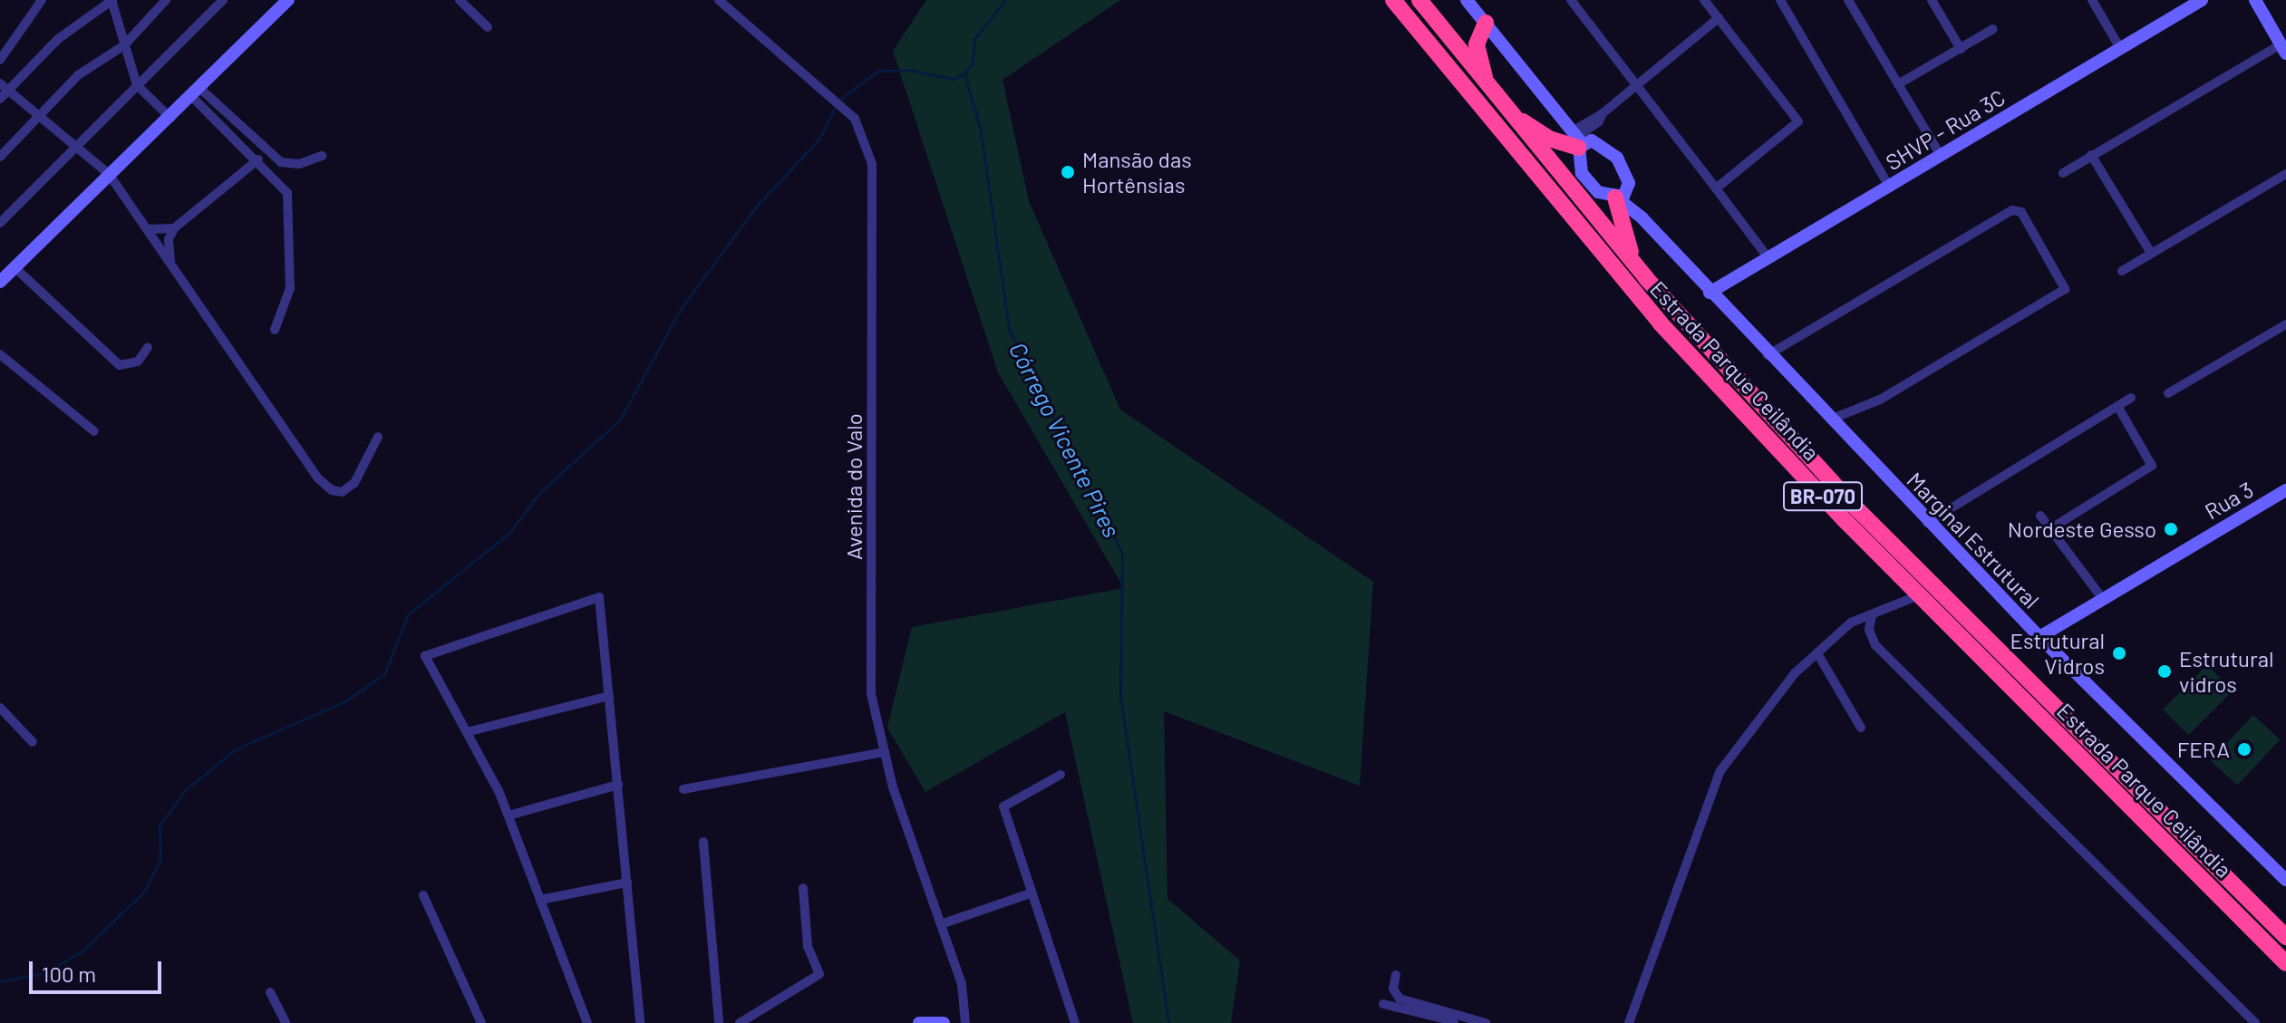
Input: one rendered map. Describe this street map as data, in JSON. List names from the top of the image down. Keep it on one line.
{"streets":{"highway":["Estrada Parque Ceilândia","BR-070"],"main road":["SHVP - Rua 3C","Rua 3","Marginal Estrutural"],"street":["Avenida do Valo"]},"crossings":[["SHVP - Rua 3C","Marginal Estrutural"],["Rua 3","Marginal Estrutural"]],"water":["Córrego Vicente Pires"],"places":["Mansão das Hortênsias","Nordeste Gesso","Estrutural Vidros","Estrutural vidros","FERA"],"scale_bar":"100 m"}
